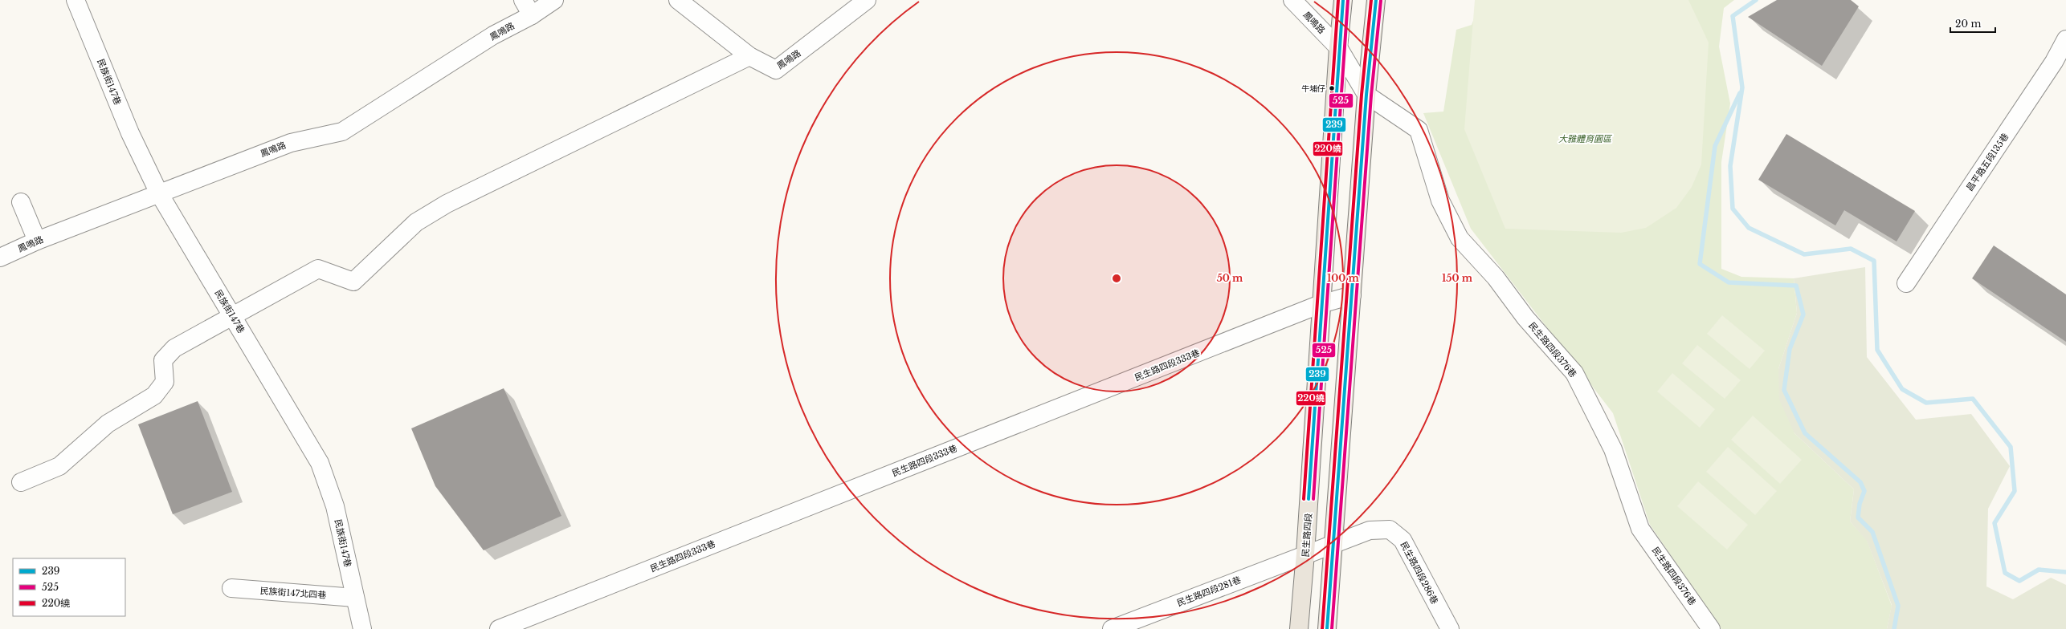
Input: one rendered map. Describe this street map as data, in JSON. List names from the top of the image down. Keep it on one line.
{"streets":{"main road":["民生路四段"],"street":["鳳鳴路","民族街147巷","昌平路五段135巷","民生路四段376巷","民生路四段333巷","民生路四段286巷","民生路四段281巷","民族街147北四巷"]},"crossings":[["鳳鳴路","民族街147巷"],["鳳鳴路","民生路四段376巷"],["鳳鳴路","民生路四段"],["民族街147巷","民族街147北四巷"],["民生路四段333巷","民生路四段"],["民生路四段","民生路四段286巷"],["民生路四段","民生路四段281巷"],["民生路四段286巷","民生路四段281巷"]],"parks":["大雅體育園區"],"places":["牛埔仔"],"lines":["transit line 239","transit line 525","transit line 220繞"],"legend":["239","525","220繞"],"scale_bar":"20 m","rings":["50 m","100 m","150 m"]}
